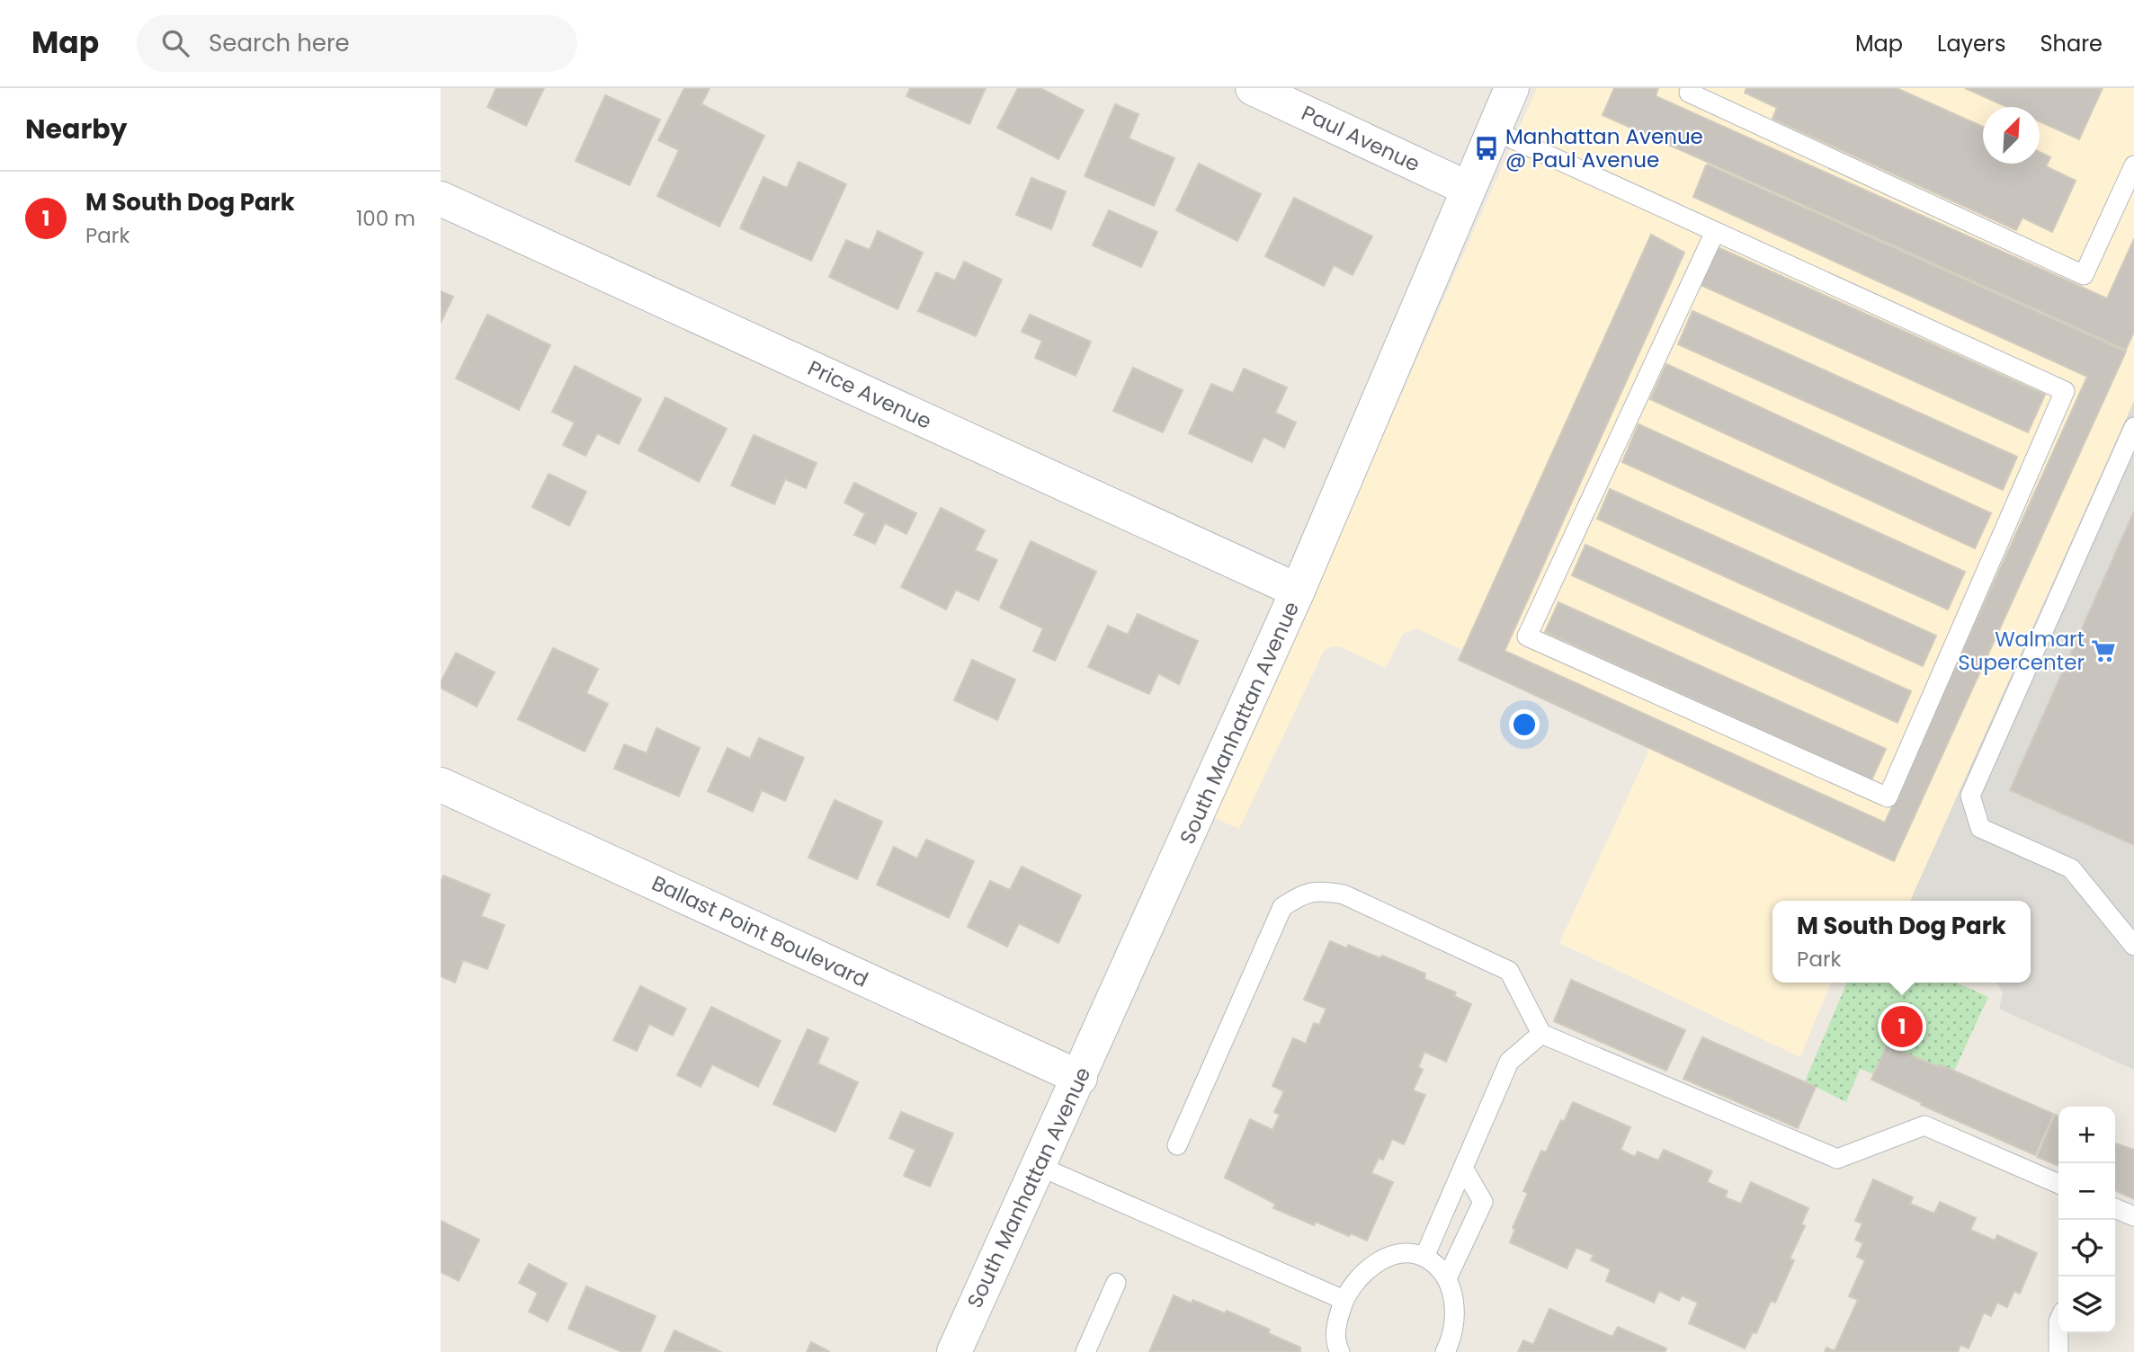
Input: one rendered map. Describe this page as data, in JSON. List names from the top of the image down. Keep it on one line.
{"streets":{"street":["Paul Avenue","Price Avenue","South Manhattan Avenue","Ballast Point Boulevard"]},"crossings":[["Paul Avenue","South Manhattan Avenue"],["Price Avenue","South Manhattan Avenue"],["South Manhattan Avenue","Ballast Point Boulevard"]],"places":{"bus stop":["Manhattan Avenue @ Paul Avenue"],"supermarket":["Walmart Supercenter"]},"north":"top right","page":{"header":"Map","search":"Search here","nav":["Map","Layers","Share"],"heading":"Nearby","list":[{"mark":"1","name":"M South Dog Park","note":"Park","value":"100 m"}],"popup":["M South Dog Park","Park"],"pins":"1","map_buttons":["+","−"]}}
